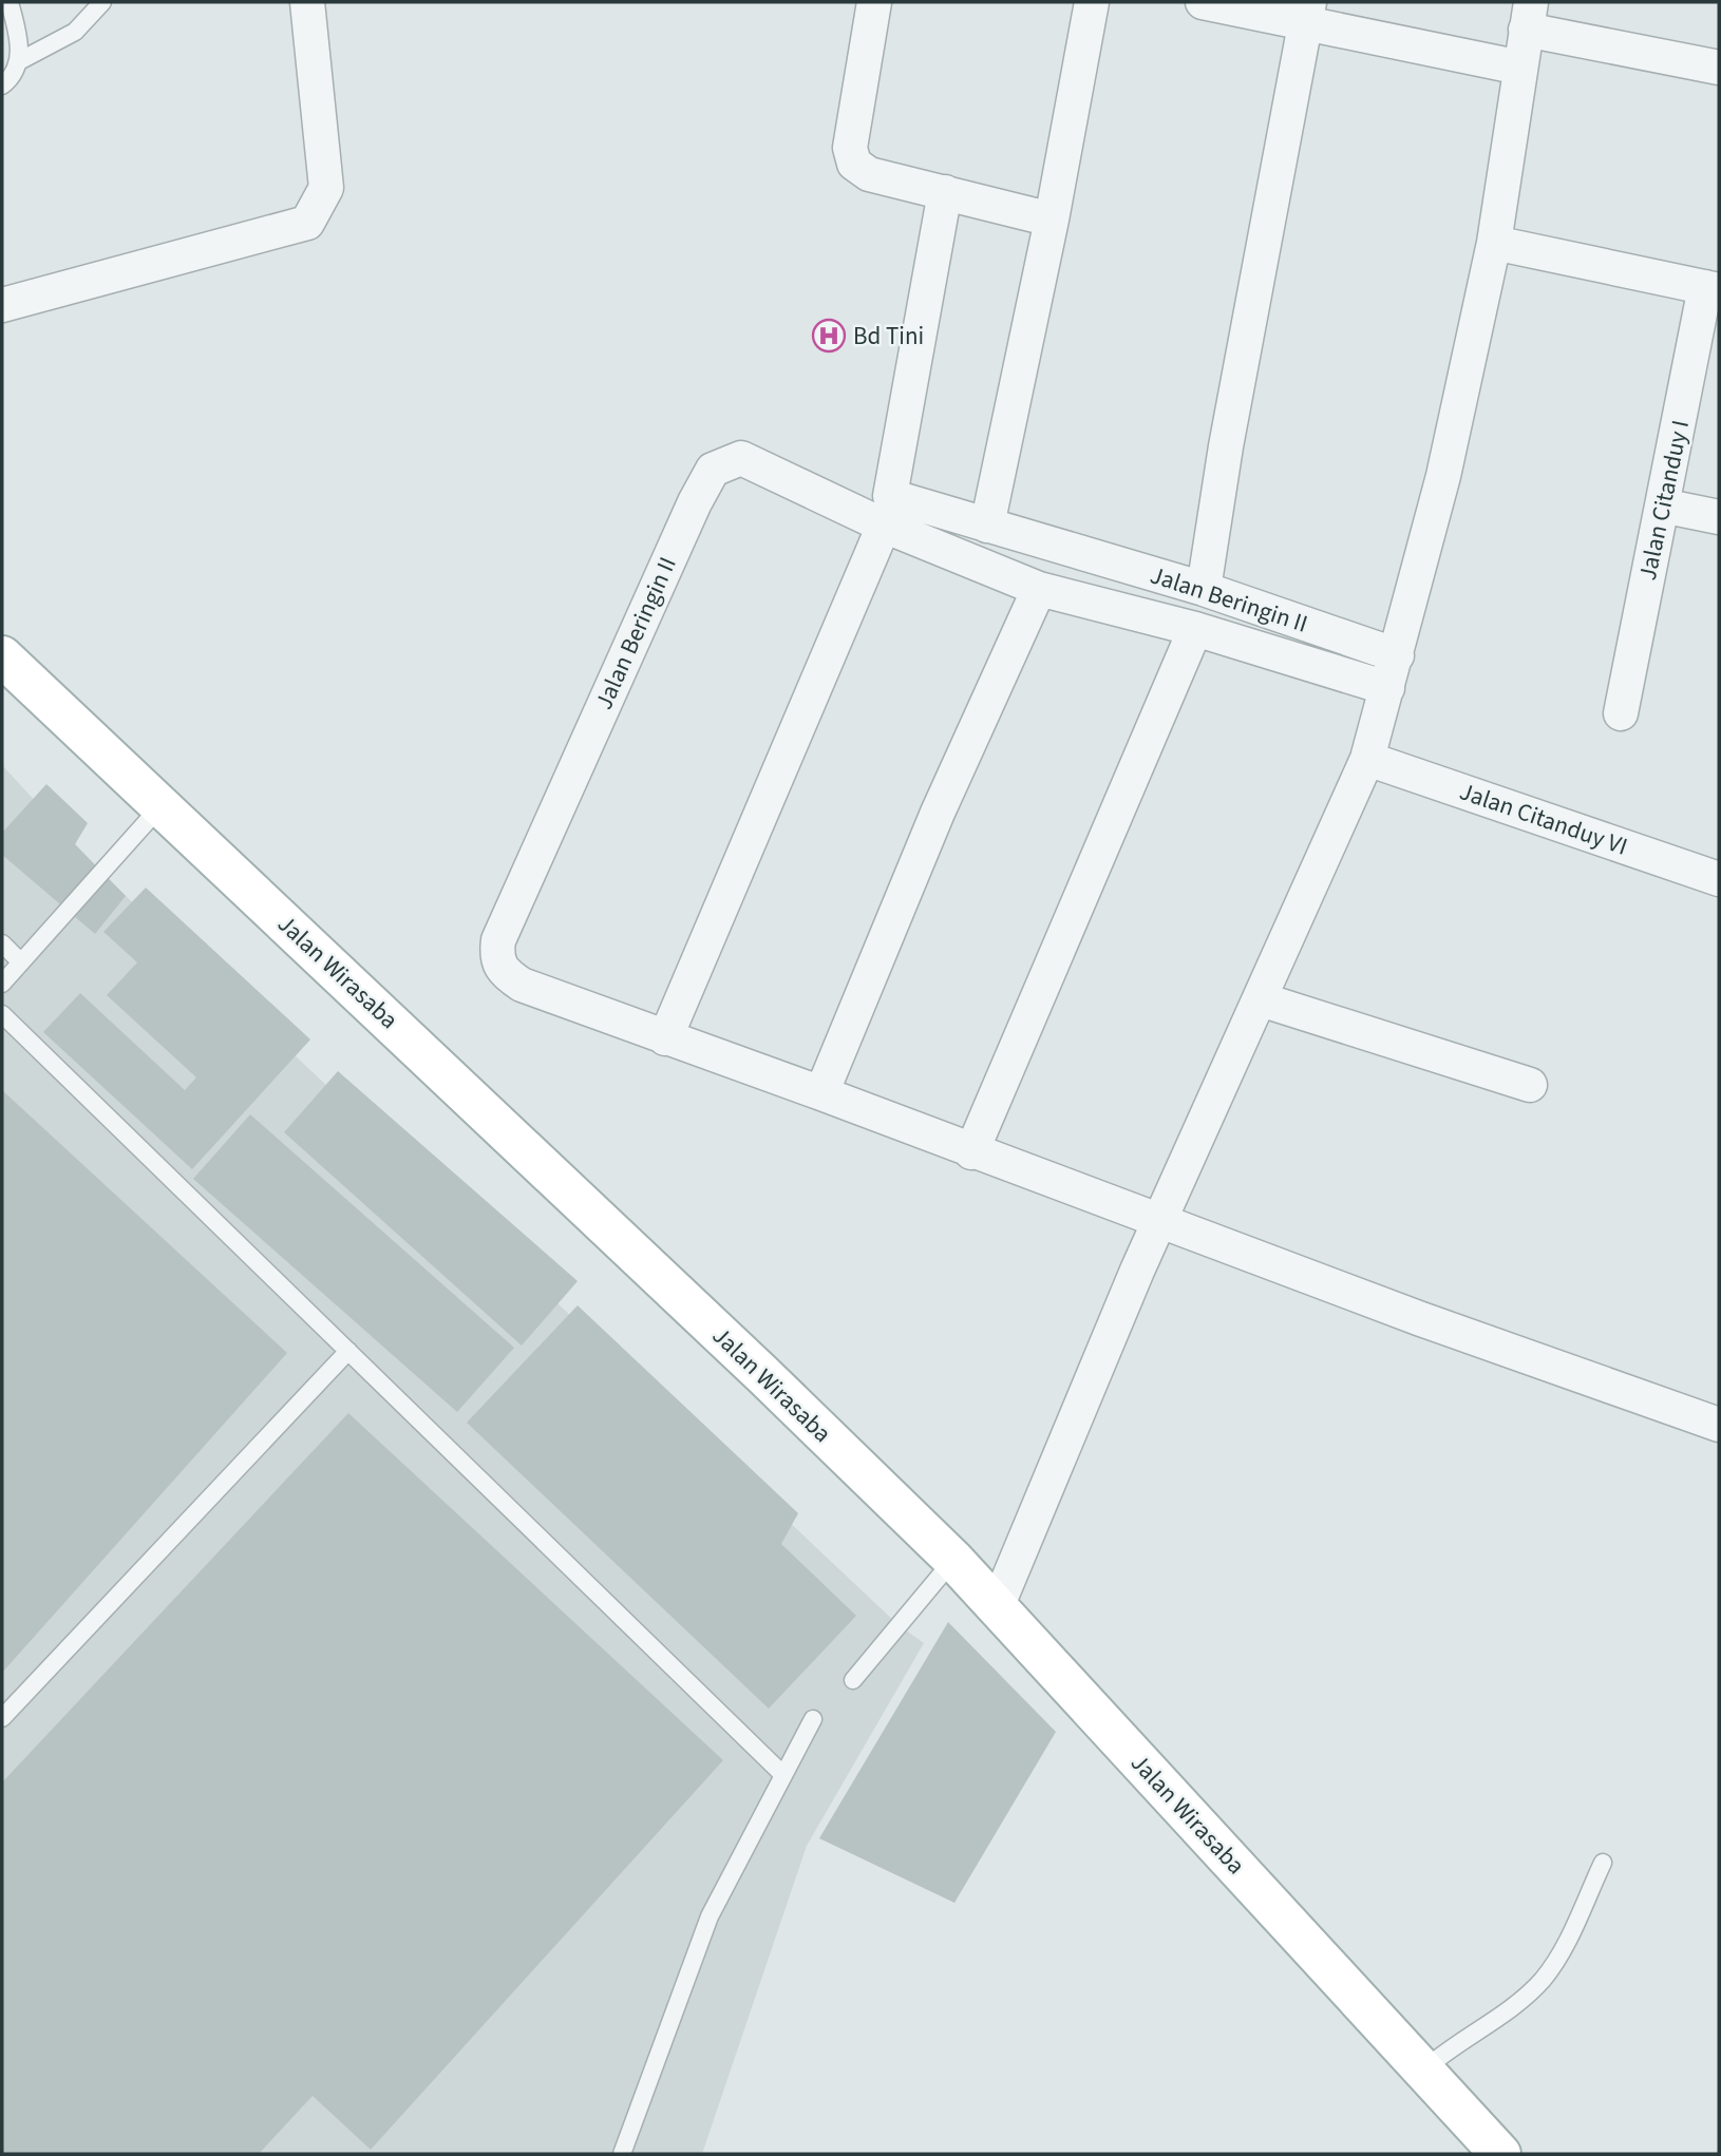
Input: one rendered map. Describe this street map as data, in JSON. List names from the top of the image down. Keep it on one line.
{"streets":{"main road":["Jalan Wirasaba"],"street":["Jalan Citanduy I","Jalan Beringin II","Jalan Citanduy VI"]},"places":{"hospital":["Bd Tini"]}}
